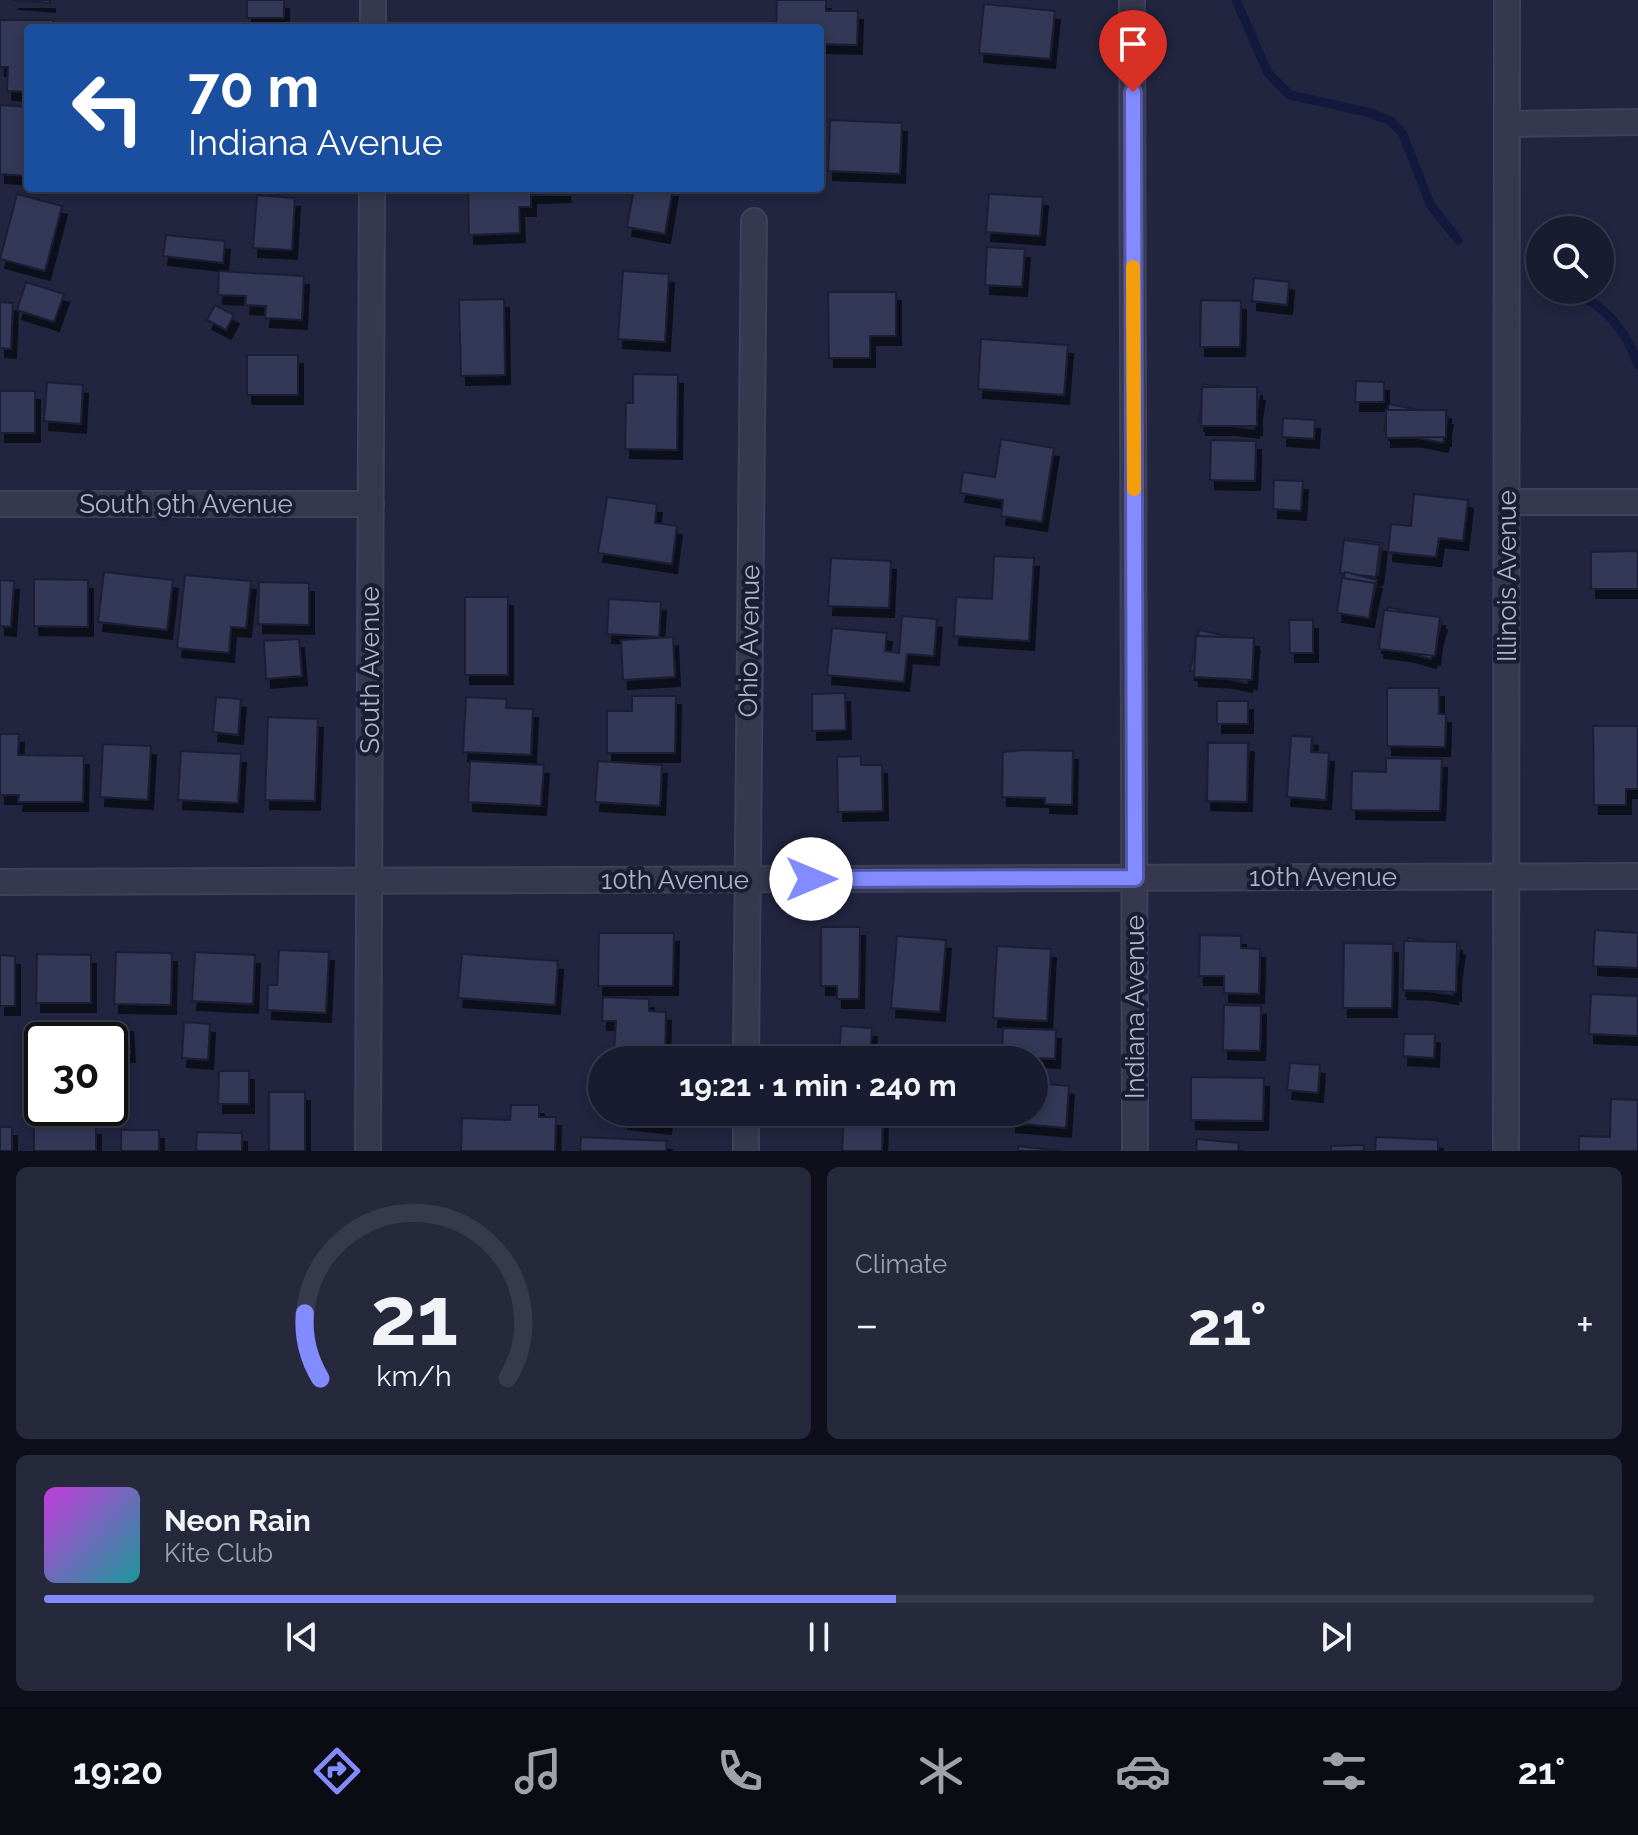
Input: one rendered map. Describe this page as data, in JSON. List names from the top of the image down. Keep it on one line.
{"streets":{"street":["South 9th Avenue","Illinois Avenue","Ohio Avenue","South Avenue","10th Avenue","Indiana Avenue"]},"crossings":[["South 9th Avenue","South Avenue"],["Illinois Avenue","10th Avenue"],["Ohio Avenue","10th Avenue"],["South Avenue","10th Avenue"],["10th Avenue","Indiana Avenue"]],"page":{"turn":["70 m","Indiana Avenue"],"limit":"30","trip":"19:21 · 1 min · 240 m","tile":"Climate","heat":["−","21°","+"],"song":["Neon Rain","Kite Club"],"tabs":["19:20","21°"],"gauge":["21","km/h"]}}
